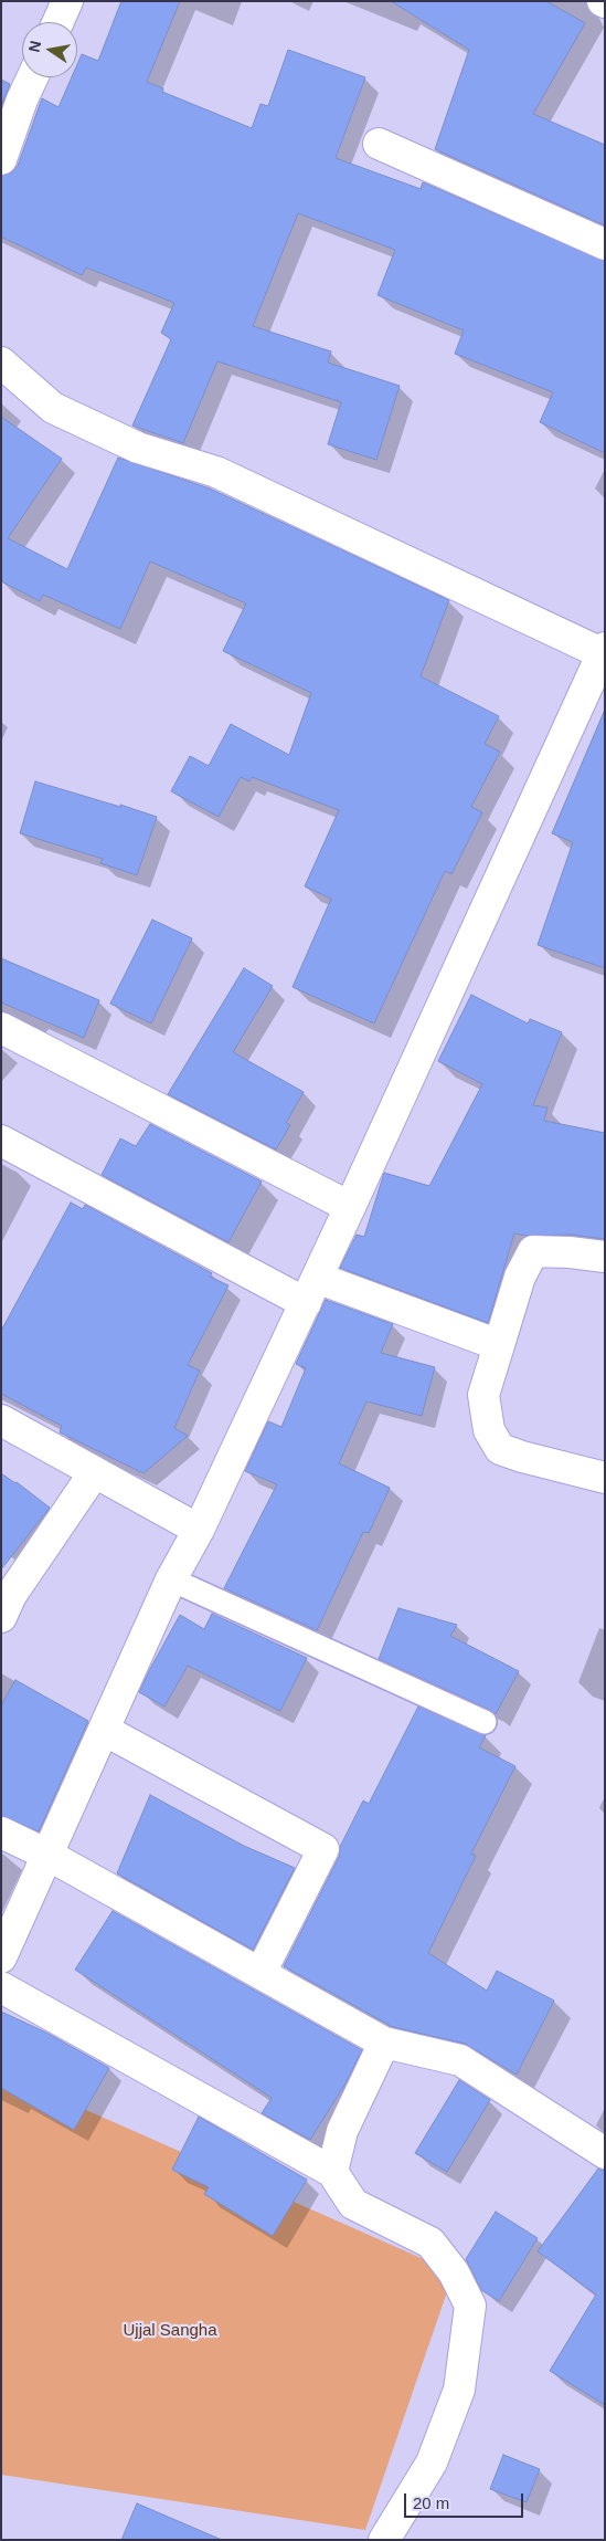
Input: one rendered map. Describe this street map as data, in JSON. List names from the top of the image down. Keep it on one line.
{"parks":["Ujjal Sangha"],"scale_bar":"20 m","north":"left"}
